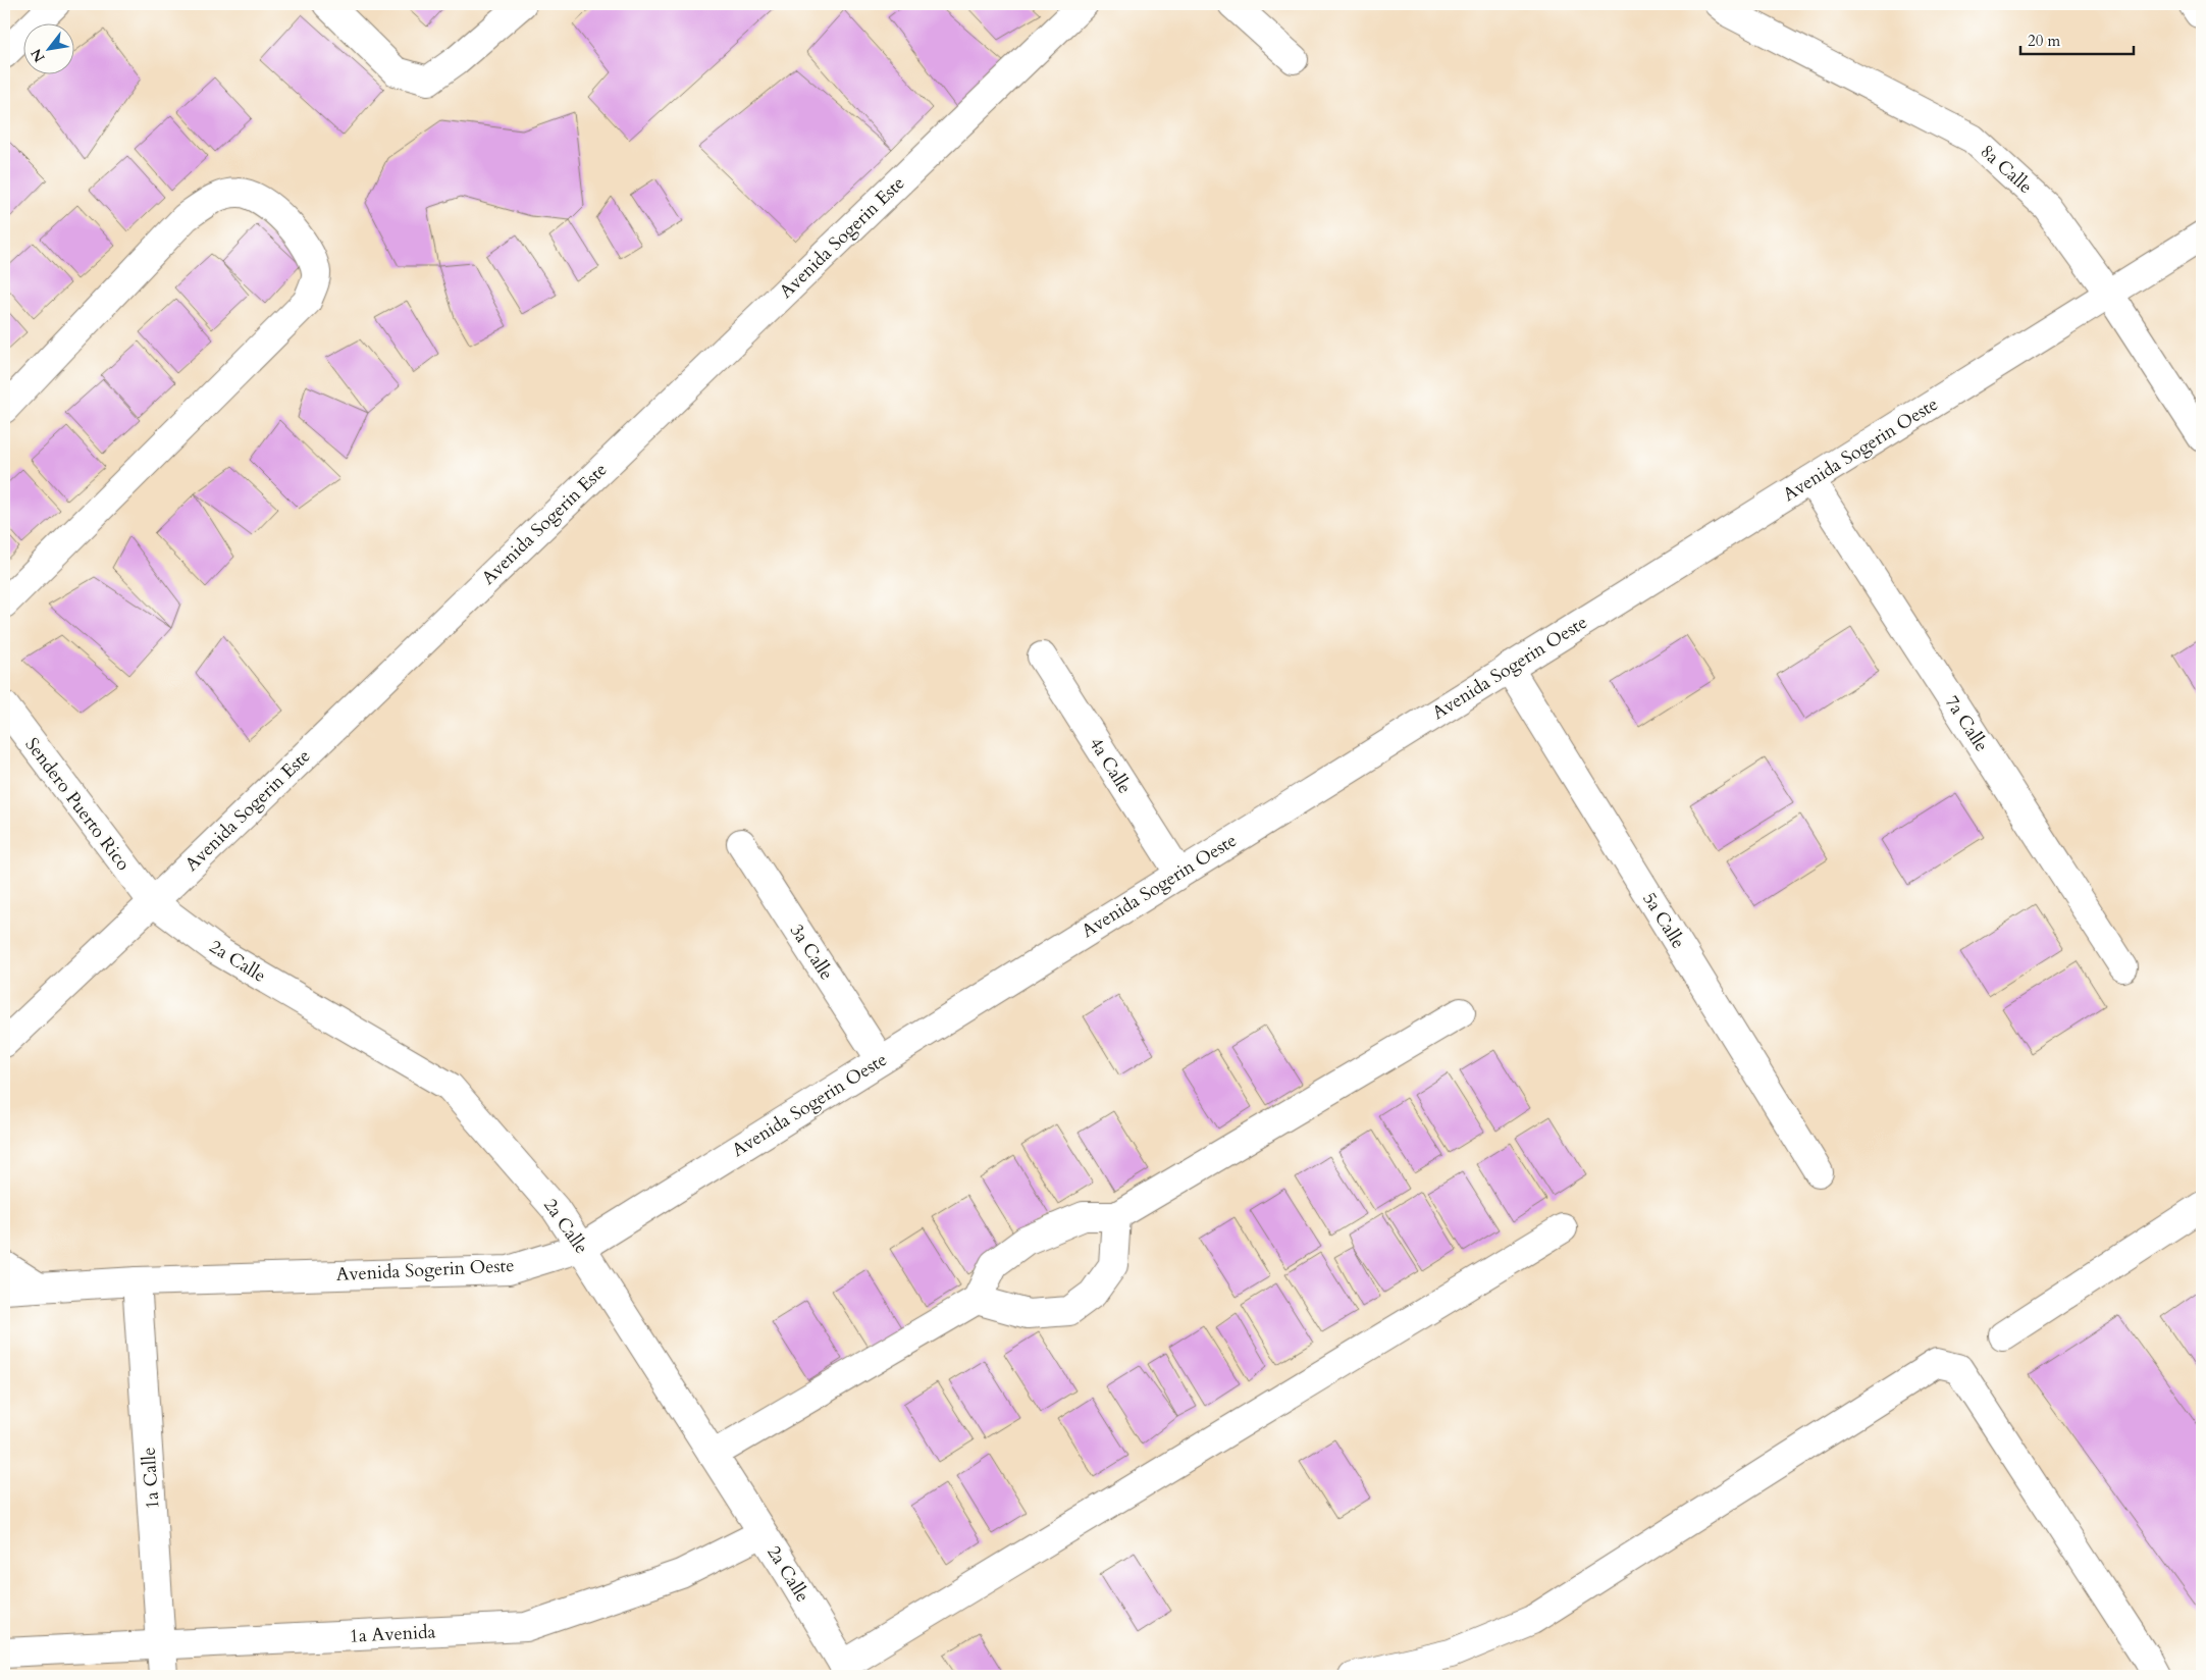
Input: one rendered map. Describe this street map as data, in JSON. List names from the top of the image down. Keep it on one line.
{"streets":{"street":["8a Calle","Avenida Sogerin Este","Avenida Sogerin Oeste","7a Calle","4a Calle","Sendero Puerto Rico","5a Calle","3a Calle","2a Calle","1a Calle","1a Avenida"]},"crossings":[["8a Calle","Avenida Sogerin Oeste"],["Avenida Sogerin Este","Sendero Puerto Rico"],["Avenida Sogerin Este","2a Calle"],["Avenida Sogerin Oeste","7a Calle"],["Avenida Sogerin Oeste","4a Calle"],["Avenida Sogerin Oeste","5a Calle"],["Avenida Sogerin Oeste","3a Calle"],["Avenida Sogerin Oeste","2a Calle"],["Avenida Sogerin Oeste","1a Calle"],["Sendero Puerto Rico","2a Calle"],["2a Calle","1a Avenida"],["1a Calle","1a Avenida"]],"scale_bar":"20 m","north":"bottom left"}
